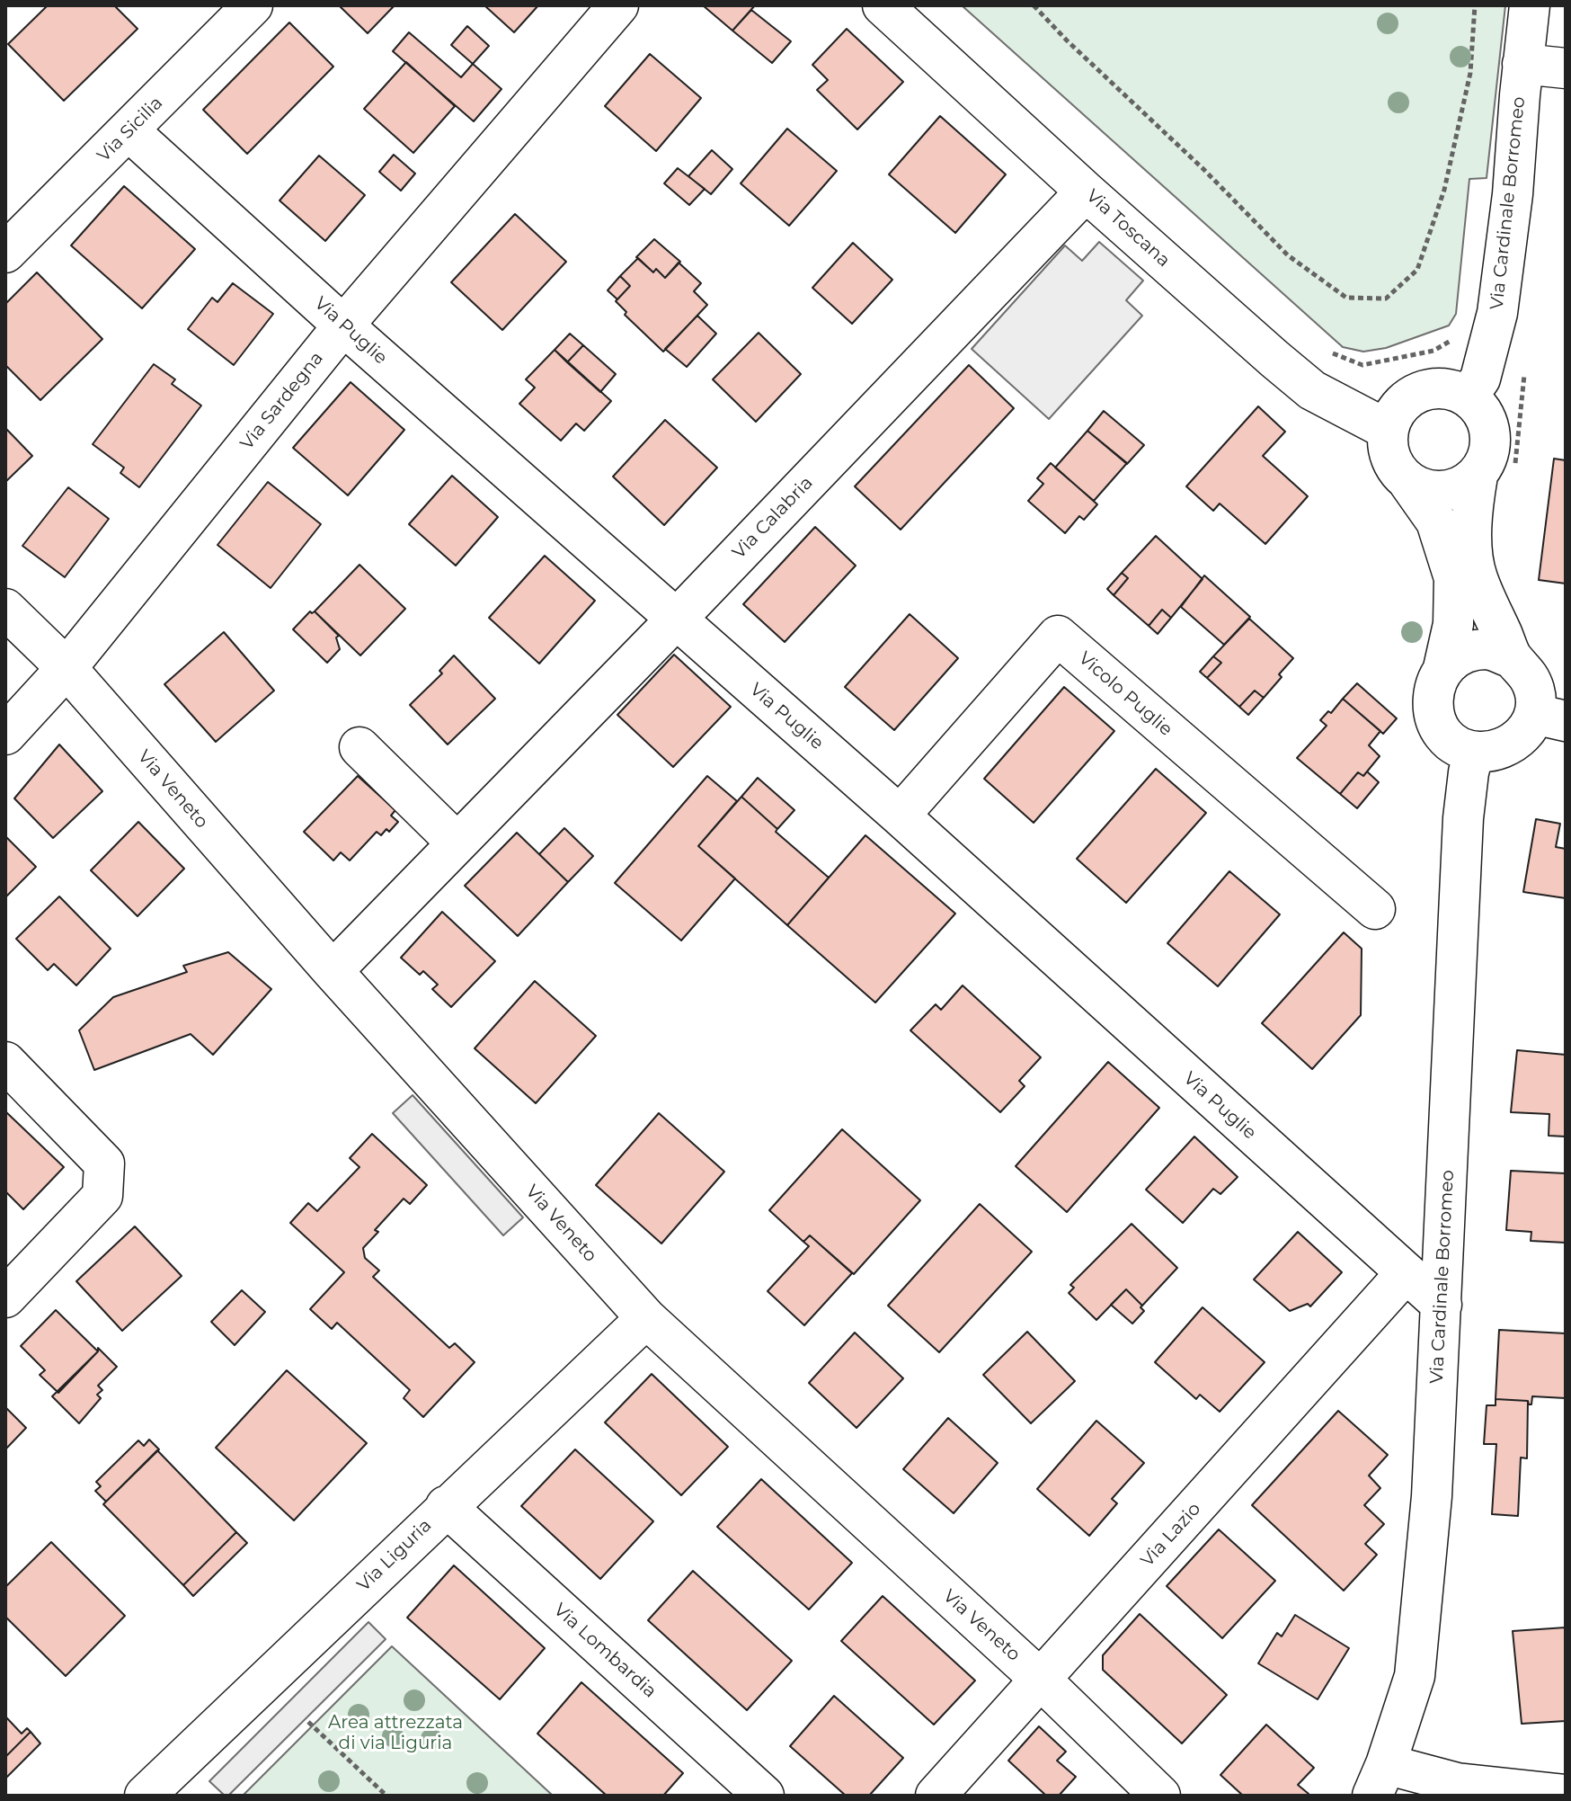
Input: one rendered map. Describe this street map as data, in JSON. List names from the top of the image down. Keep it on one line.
{"streets":{"street":["Via Sicilia","Via Cardinale Borromeo","Via Toscana","Via Puglie","Via Sardegna","Via Calabria","Vicolo Puglie","Via Veneto","Via Lazio","Via Liguria","Via Lombardia"]},"crossings":[["Via Sicilia","Via Puglie"],["Via Cardinale Borromeo","Via Toscana"],["Via Cardinale Borromeo","Via Puglie"],["Via Toscana","Via Calabria"],["Via Puglie","Via Sardegna"],["Via Puglie","Via Calabria"],["Via Puglie","Vicolo Puglie"],["Via Puglie","Via Lazio"],["Via Sardegna","Via Veneto"],["Via Calabria","Via Veneto"],["Via Veneto","Via Lazio"],["Via Veneto","Via Liguria"],["Via Liguria","Via Lombardia"]],"parks":["Area attrezzata di via Liguria"]}
